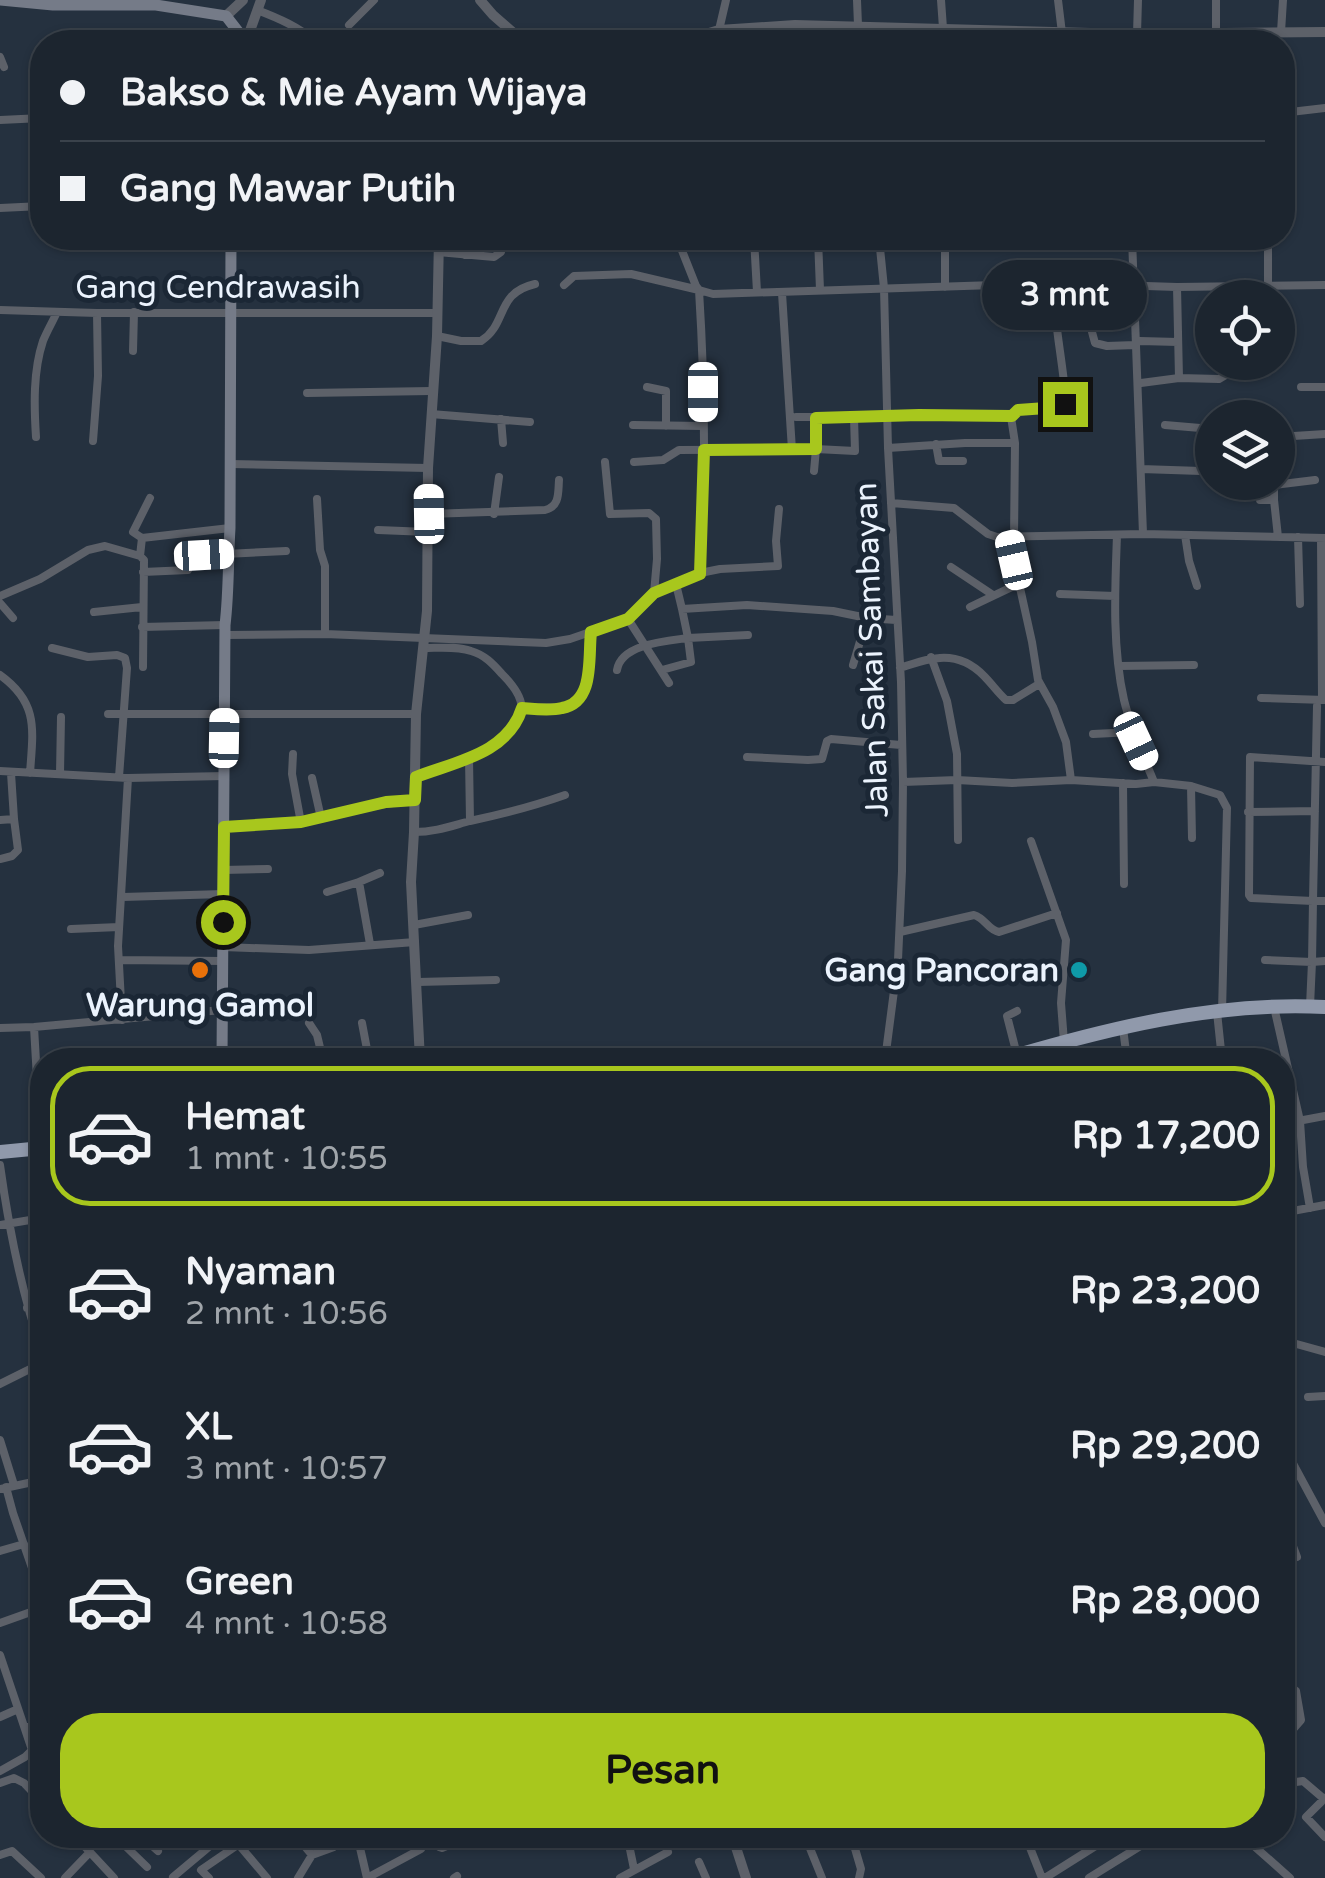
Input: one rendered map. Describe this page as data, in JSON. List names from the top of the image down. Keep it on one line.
{"streets":{"street":["Gang Cendrawasih","Jalan Sakai Sambayan"]},"places":["Warung Gamol","Gang Pancoran"],"page":{"banner":["Bakso & Mie Ayam Wijaya","Gang Mawar Putih"],"bubble":"3 mnt","list":[{"name":"Hemat","note":"1 mnt · 10:55","value":"Rp 17,200"},{"name":"Nyaman","note":"2 mnt · 10:56","value":"Rp 23,200"},{"name":"XL","note":"3 mnt · 10:57","value":"Rp 29,200"},{"name":"Green","note":"4 mnt · 10:58","value":"Rp 28,000"}],"buttons":"Pesan"}}
